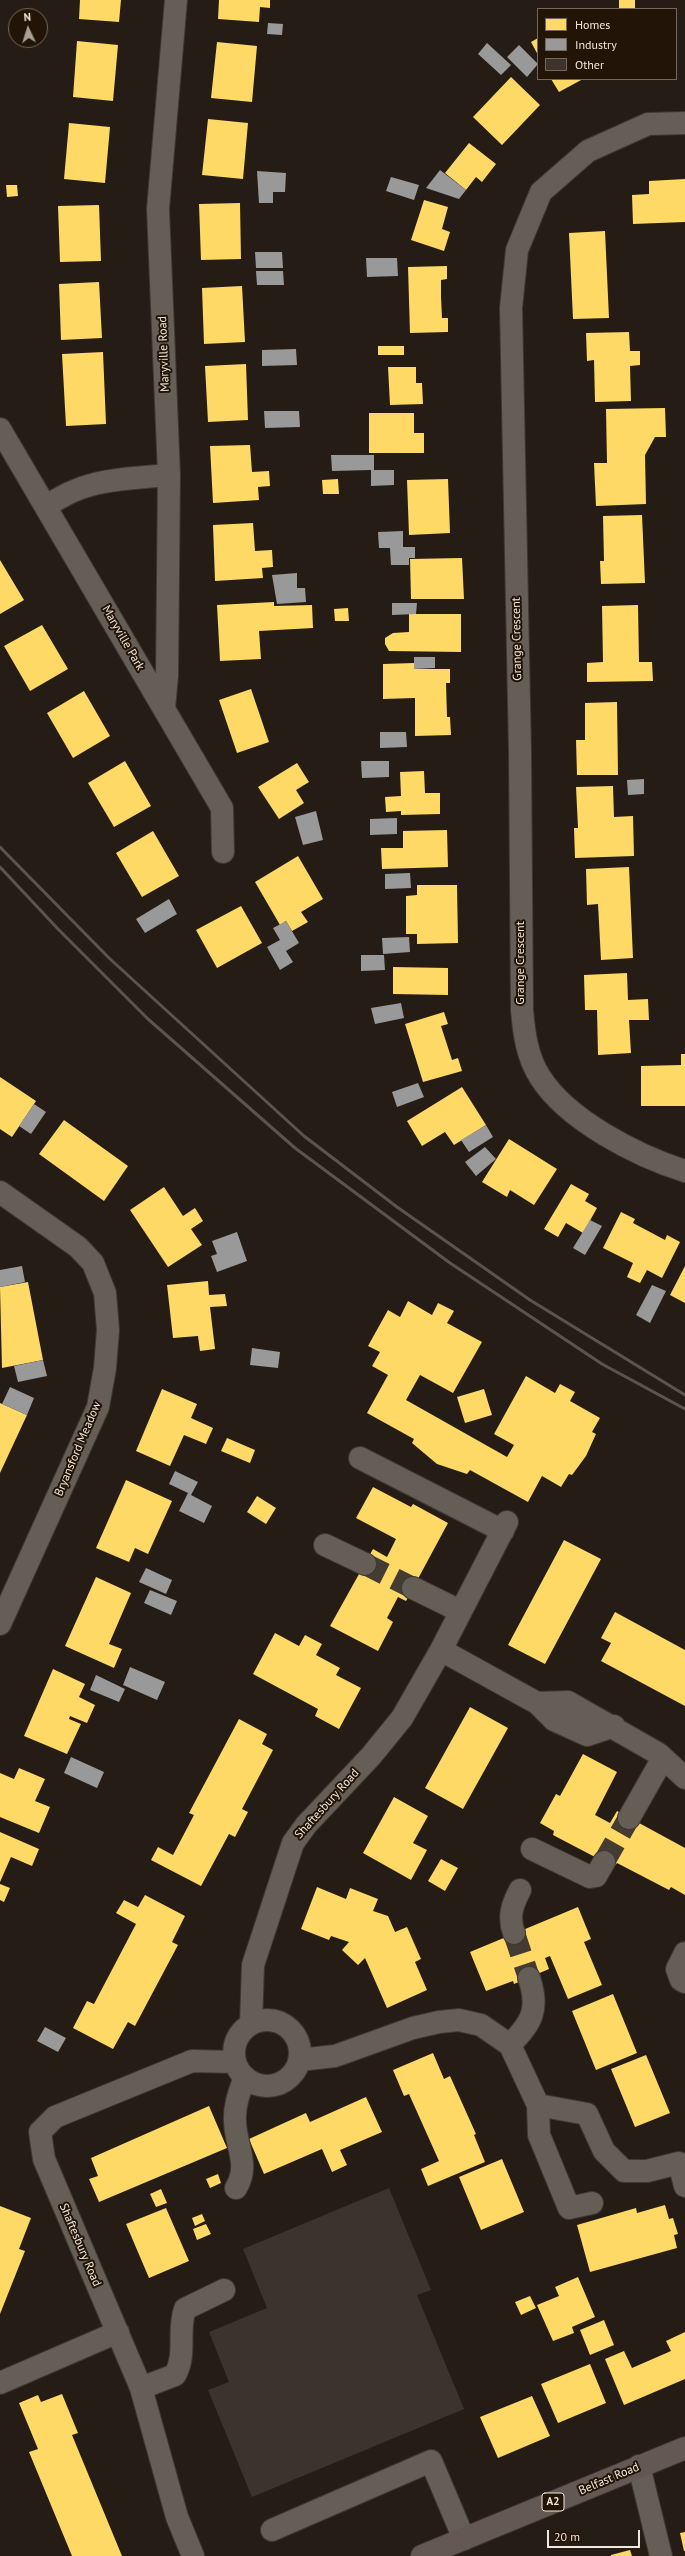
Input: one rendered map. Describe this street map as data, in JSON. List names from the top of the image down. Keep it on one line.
{"streets":{"main road":["Belfast Road","A2"],"street":["Maryville Road","Maryville Park","Grange Crescent","Bryansford Meadow","Shaftesbury Road"]},"crossings":[["Maryville Road","Maryville Park"]],"legend":["Homes","Industry","Other"],"scale_bar":"20 m","north":"top"}
